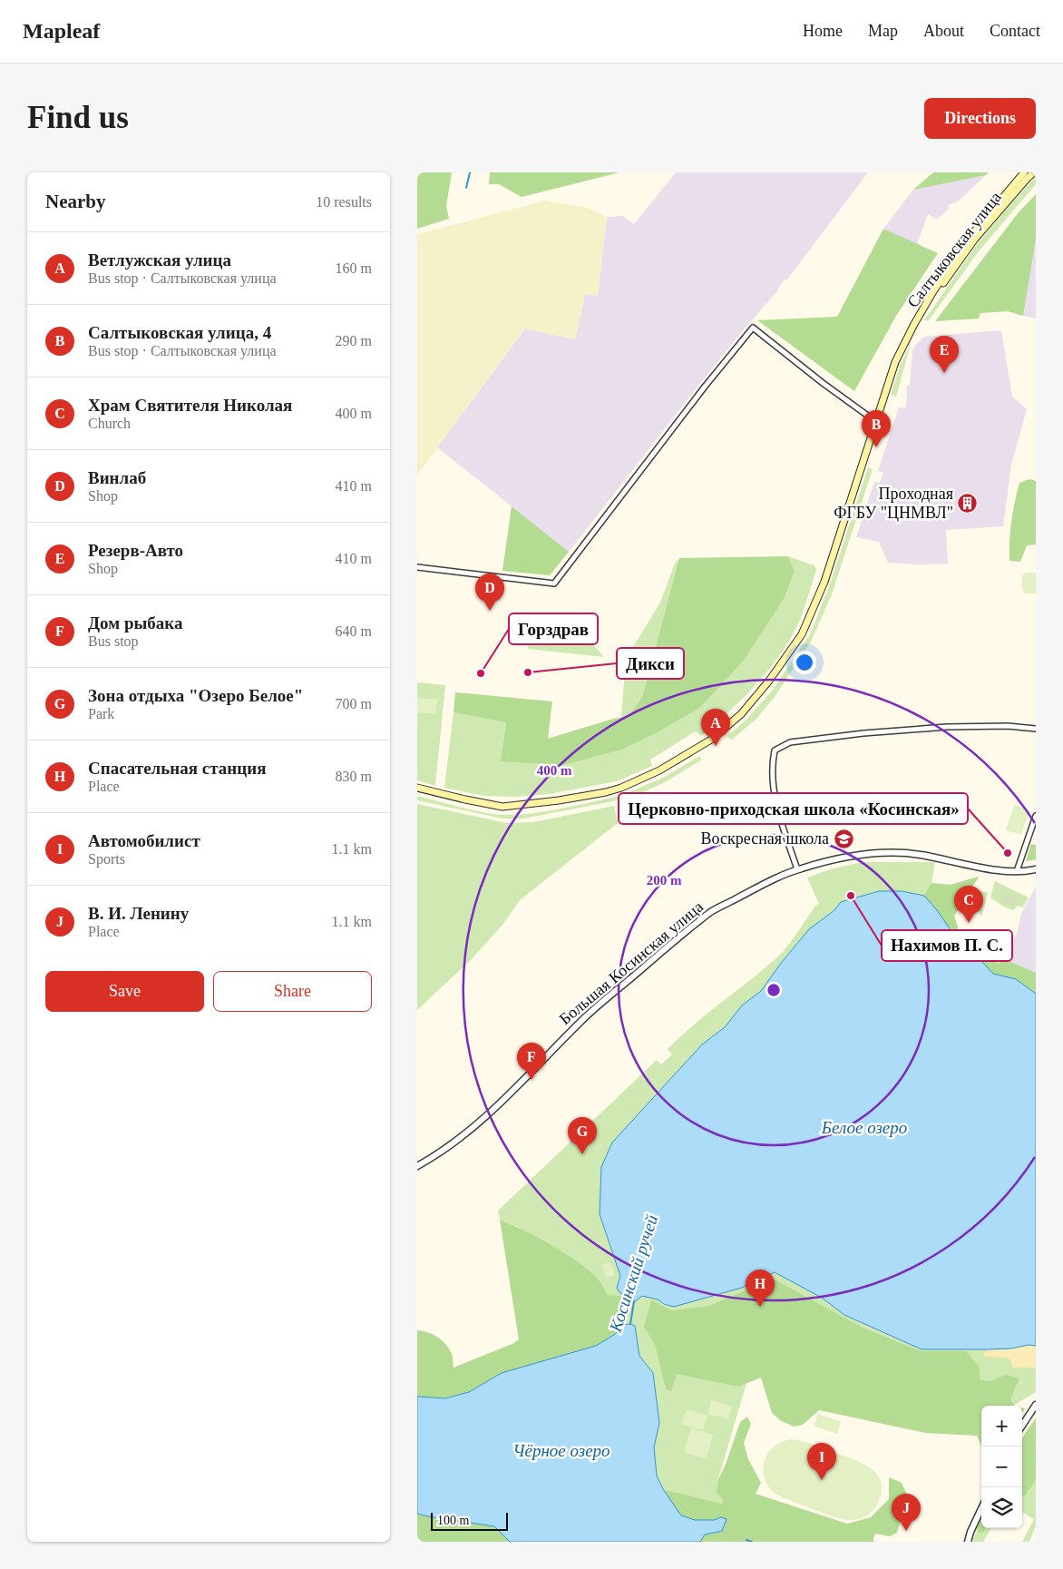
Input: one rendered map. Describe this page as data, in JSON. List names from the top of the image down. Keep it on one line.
{"streets":{"main road":["Салтыковская улица"],"street":["Большая Косинская улица"]},"water":["Белое озеро","Косинский ручей","Чёрное озеро"],"places":{"building":["Проходная ФГБУ \"ЦНМВЛ\""],"other":["Дикси","Горздрав","Церковно-приходская школа «Косинская»","Нахимов П. С."],"school or university":["Воскресная школа"]},"scale_bar":"100 m","page":{"header":"Mapleaf","nav":["Home","Map","About","Contact"],"buttons":["Directions",["Save","Share"]],"title":"Find us","heading":["Nearby","10 results"],"list":[{"mark":"A","name":"Ветлужская улица","note":"Bus stop · Салтыковская улица","value":"160 m"},{"mark":"B","name":"Салтыковская улица, 4","note":"Bus stop · Салтыковская улица","value":"290 m"},{"mark":"C","name":"Храм Святителя Николая","note":"Church","value":"400 m"},{"mark":"D","name":"Винлаб","note":"Shop","value":"410 m"},{"mark":"E","name":"Резерв-Авто","note":"Shop","value":"410 m"},{"mark":"F","name":"Дом рыбака","note":"Bus stop","value":"640 m"},{"mark":"G","name":"Зона отдыха \"Озеро Белое\"","note":"Park","value":"700 m"},{"mark":"H","name":"Спасательная станция","note":"Place","value":"830 m"},{"mark":"I","name":"Автомобилист","note":"Sports","value":"1.1 km"},{"mark":"J","name":"В. И. Ленину","note":"Place","value":"1.1 km"}],"pins":["E","B","D","A","C","F","G","H","I","J"],"map_buttons":["+","−"],"scale":"100 m"},"rings":["400 m","200 m"]}
